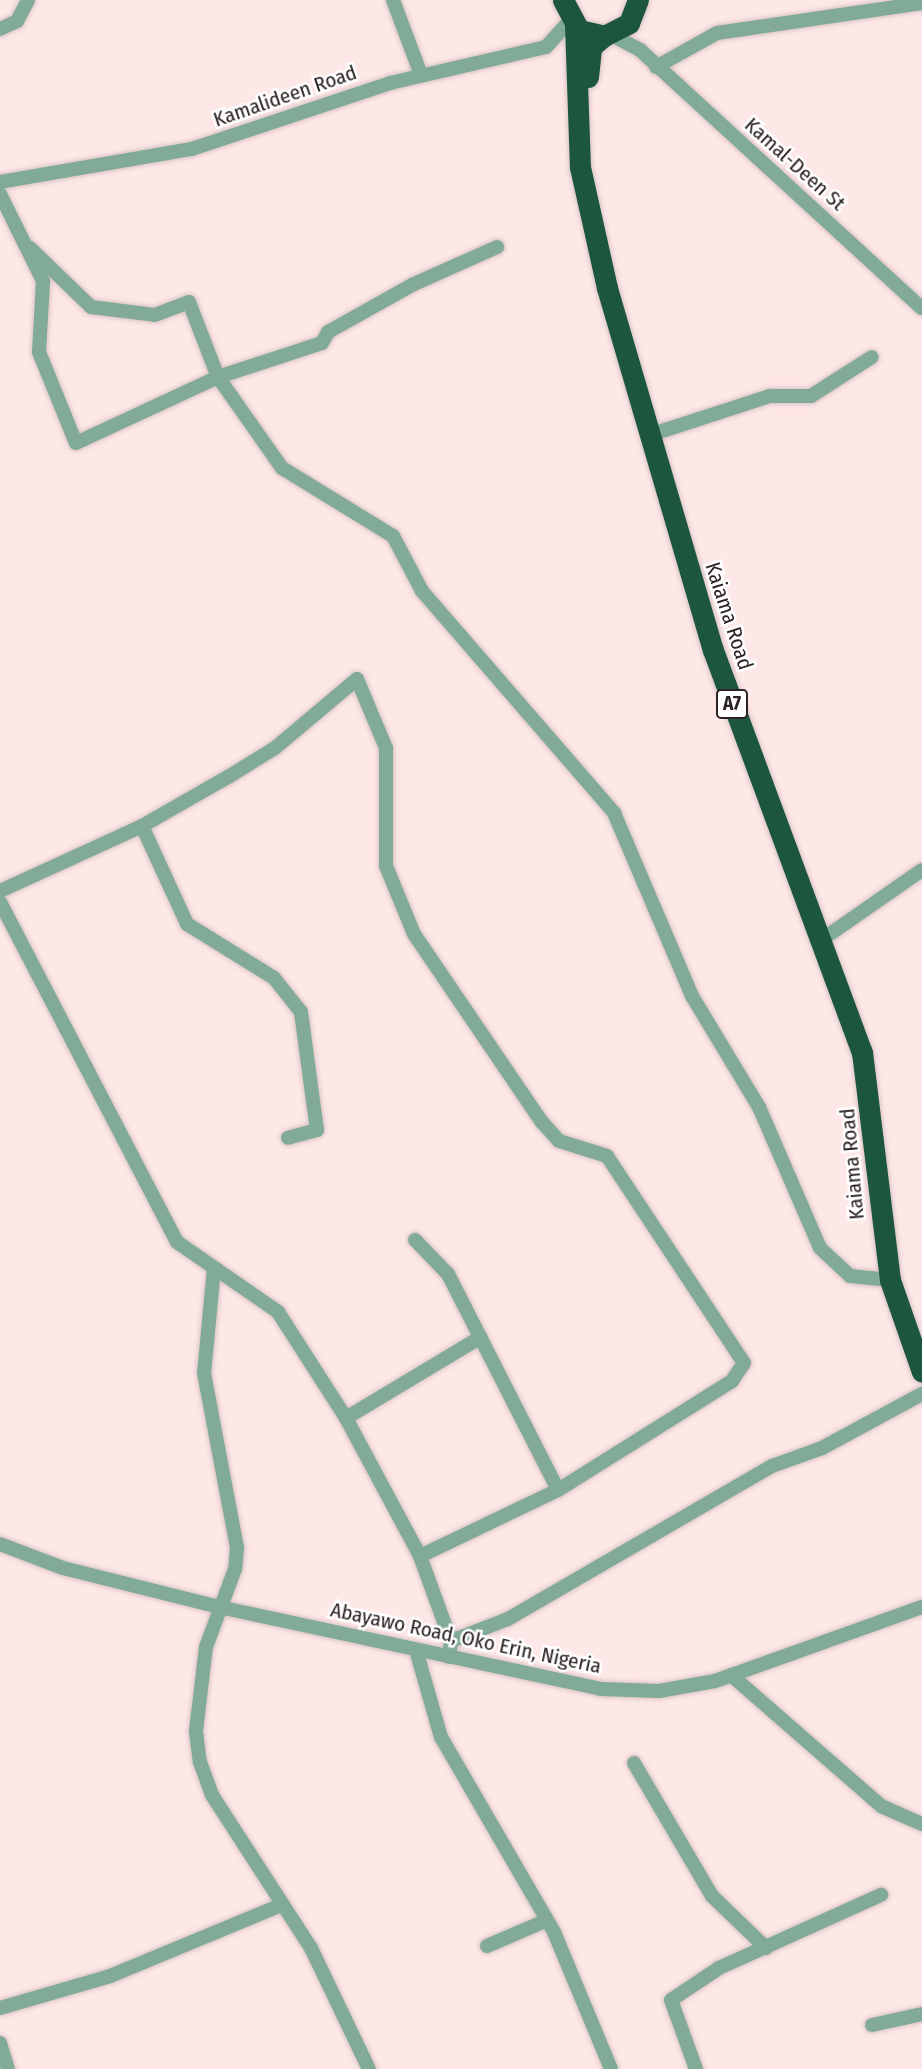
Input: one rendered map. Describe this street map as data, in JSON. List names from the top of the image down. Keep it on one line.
{"streets":{"highway":["Kaiama Road","A7"],"street":["Kamalideen Road","Kamal-Deen St","Abayawo Road, Oko Erin, Nigeria"]},"crossings":[["Kamalideen Road","Kaiama Road"]]}
